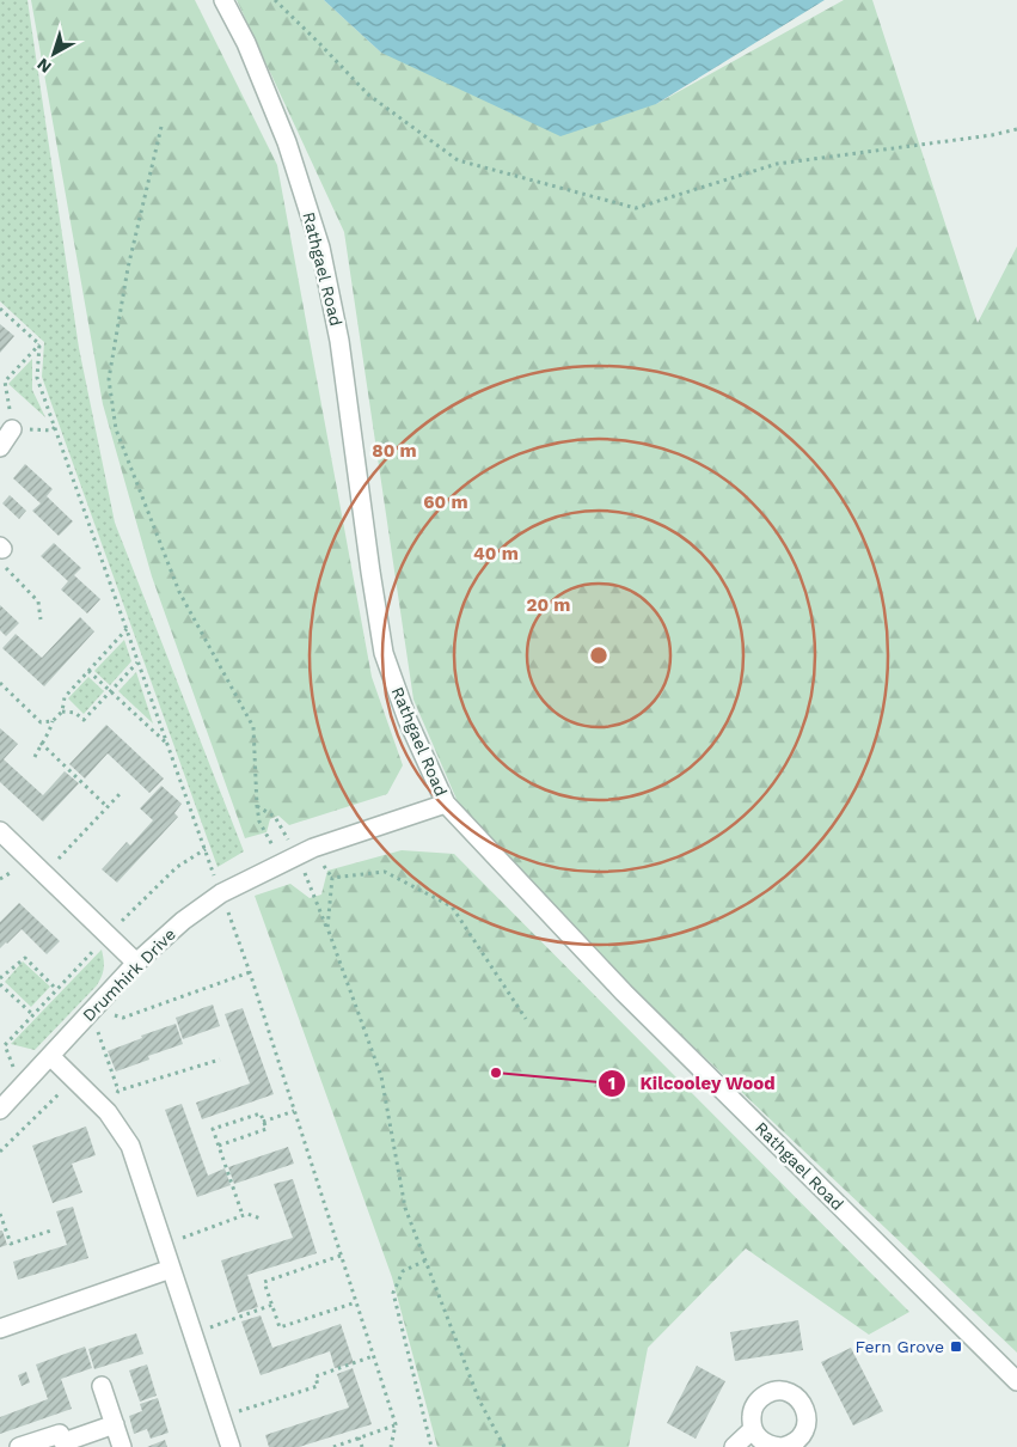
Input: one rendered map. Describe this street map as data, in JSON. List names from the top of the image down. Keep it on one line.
{"streets":{"street":["Rathgael Road","Drumhirk Drive"]},"crossings":[["Rathgael Road","Drumhirk Drive"]],"places":{"other":["Kilcooley Wood"],"transit":["Fern Grove"]},"north":"bottom left","rings":["80 m","60 m","40 m","20 m"]}
